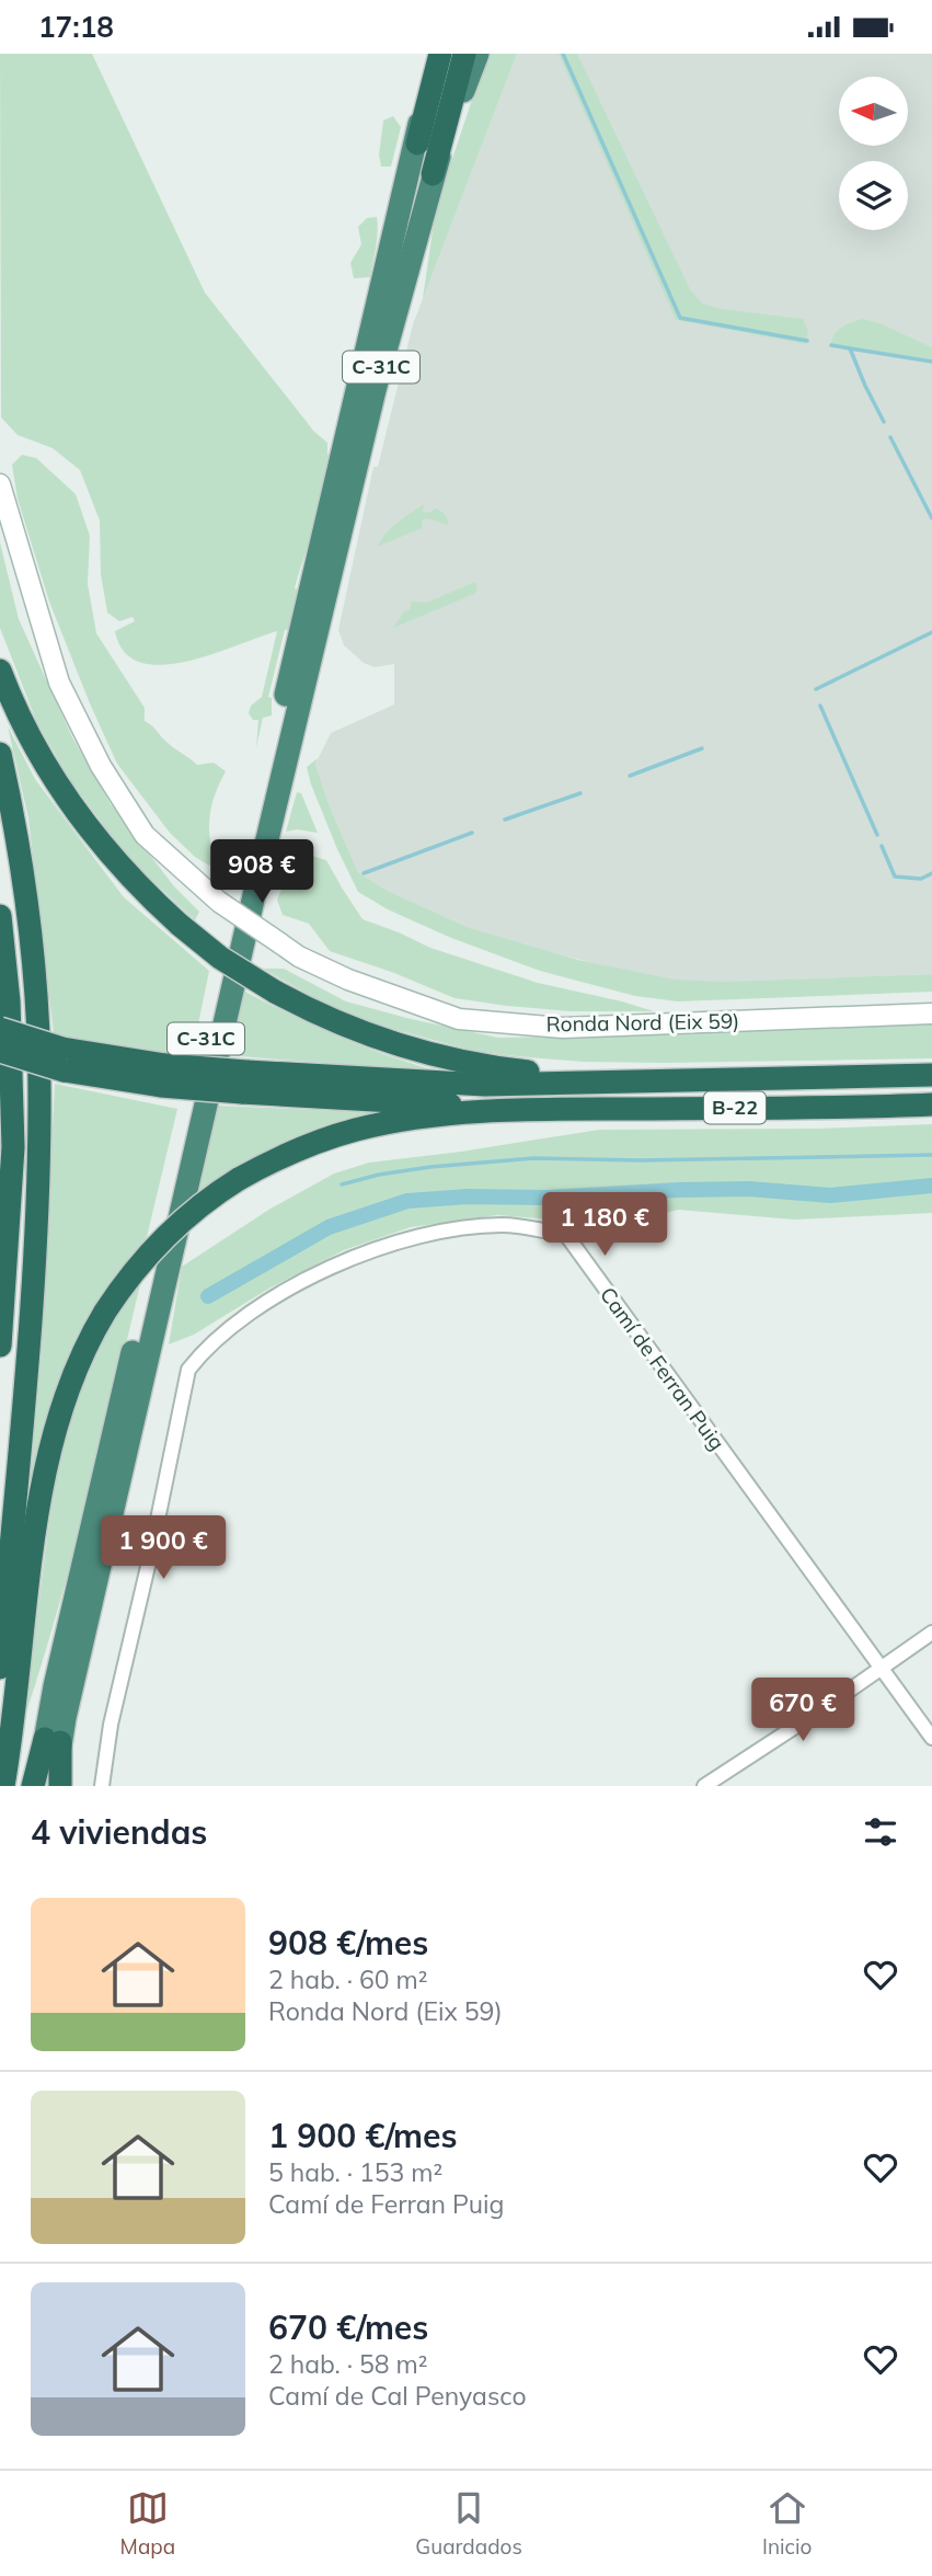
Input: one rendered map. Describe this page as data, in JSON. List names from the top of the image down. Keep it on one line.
{"streets":{"highway":["C-31C","B-22"],"main road":["Ronda Nord (Eix 59)"],"street":["Camí de Ferran Puig"]},"north":"left","page":{"status":"17:18","price":["908 €","1 180 €","1 900 €","670 €"],"heading":"4 viviendas","list":[{"name":"908 €/mes","note":"2 hab. · 60 m² · Ronda Nord (Eix 59)"},{"name":"1 900 €/mes","note":"5 hab. · 153 m² · Camí de Ferran Puig"},{"name":"670 €/mes","note":"2 hab. · 58 m² · Camí de Cal Penyasco"}],"tabs":["Mapa","Guardados","Inicio"]}}
